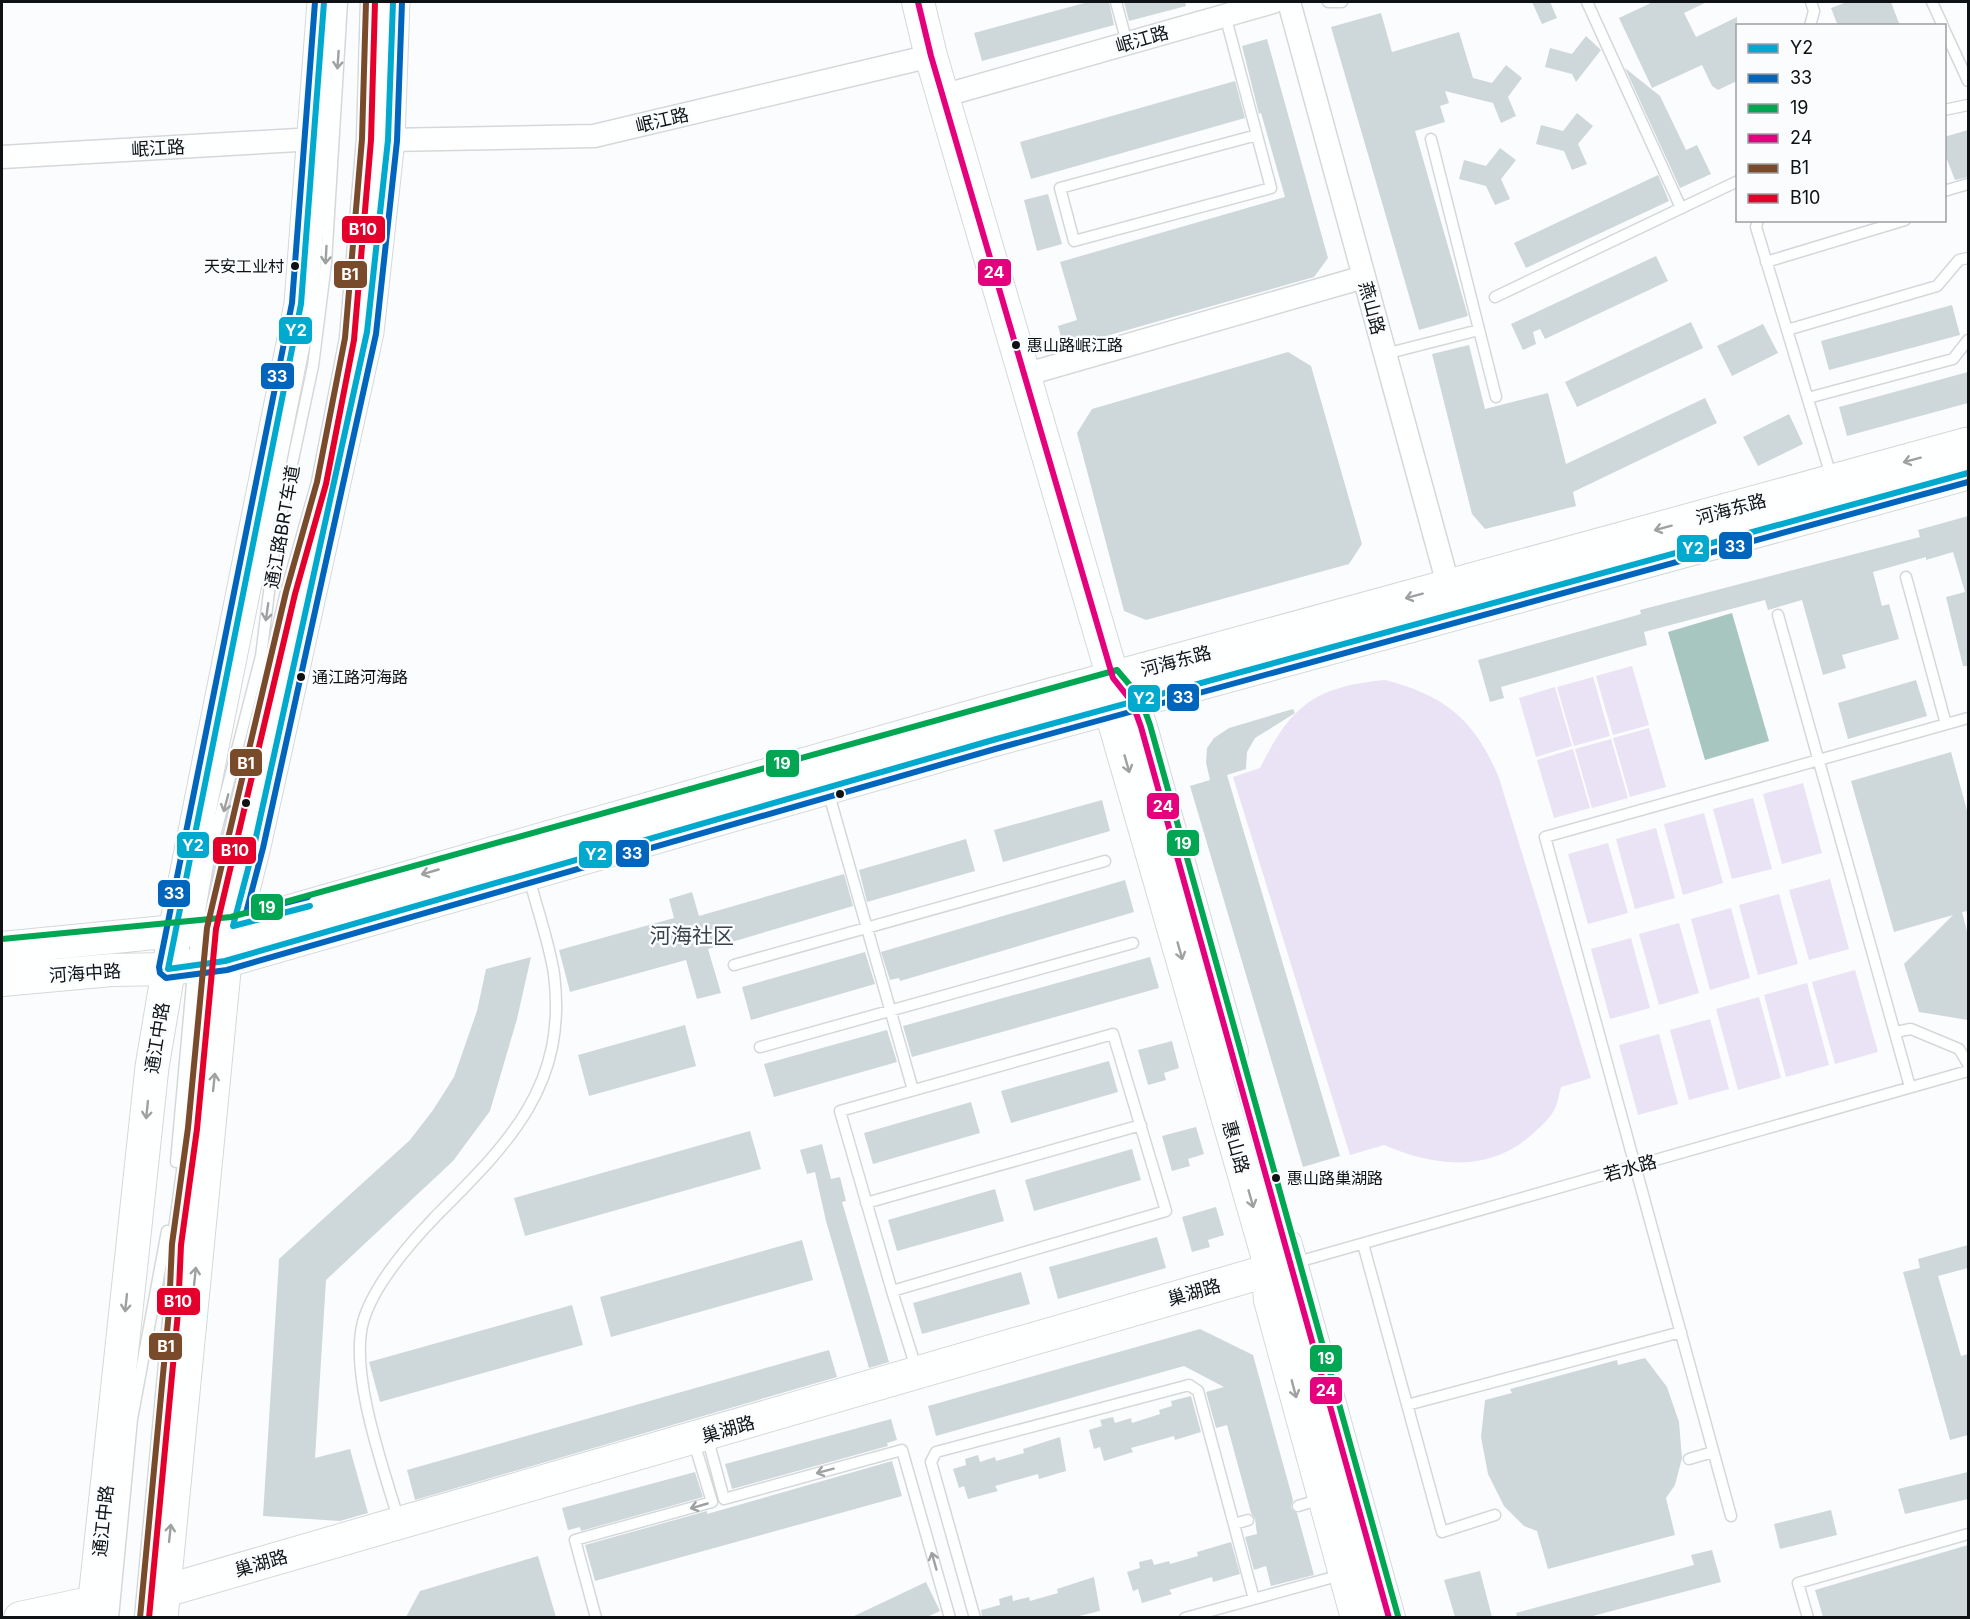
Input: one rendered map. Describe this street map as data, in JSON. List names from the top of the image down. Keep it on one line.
{"streets":{"main road":["河海东路","通江中路"],"street":["岷江路","燕山路","河海中路","惠山路","巢湖路"],"lane":["通江路BRT车道","若水路"]},"crossings":[["岷江路","通江中路"],["岷江路","惠山路"],["燕山路","河海东路"],["河海东路","通江路BRT车道"],["河海东路","河海中路"],["河海东路","通江中路"],["河海东路","惠山路"],["通江路BRT车道","河海中路"],["通江路BRT车道","通江中路"],["河海中路","通江中路"],["通江中路","巢湖路"],["惠山路","若水路"],["惠山路","巢湖路"],["若水路","巢湖路"]],"districts":["河海社区"],"places":["天安工业村","惠山路岷江路","通江路河海路","惠山路巢湖路"],"lines":["transit line Y2","transit line 33","transit line 24","transit line B1","transit line B10","transit line 19"],"legend":["Y2","33","19","24","B1","B10"]}
